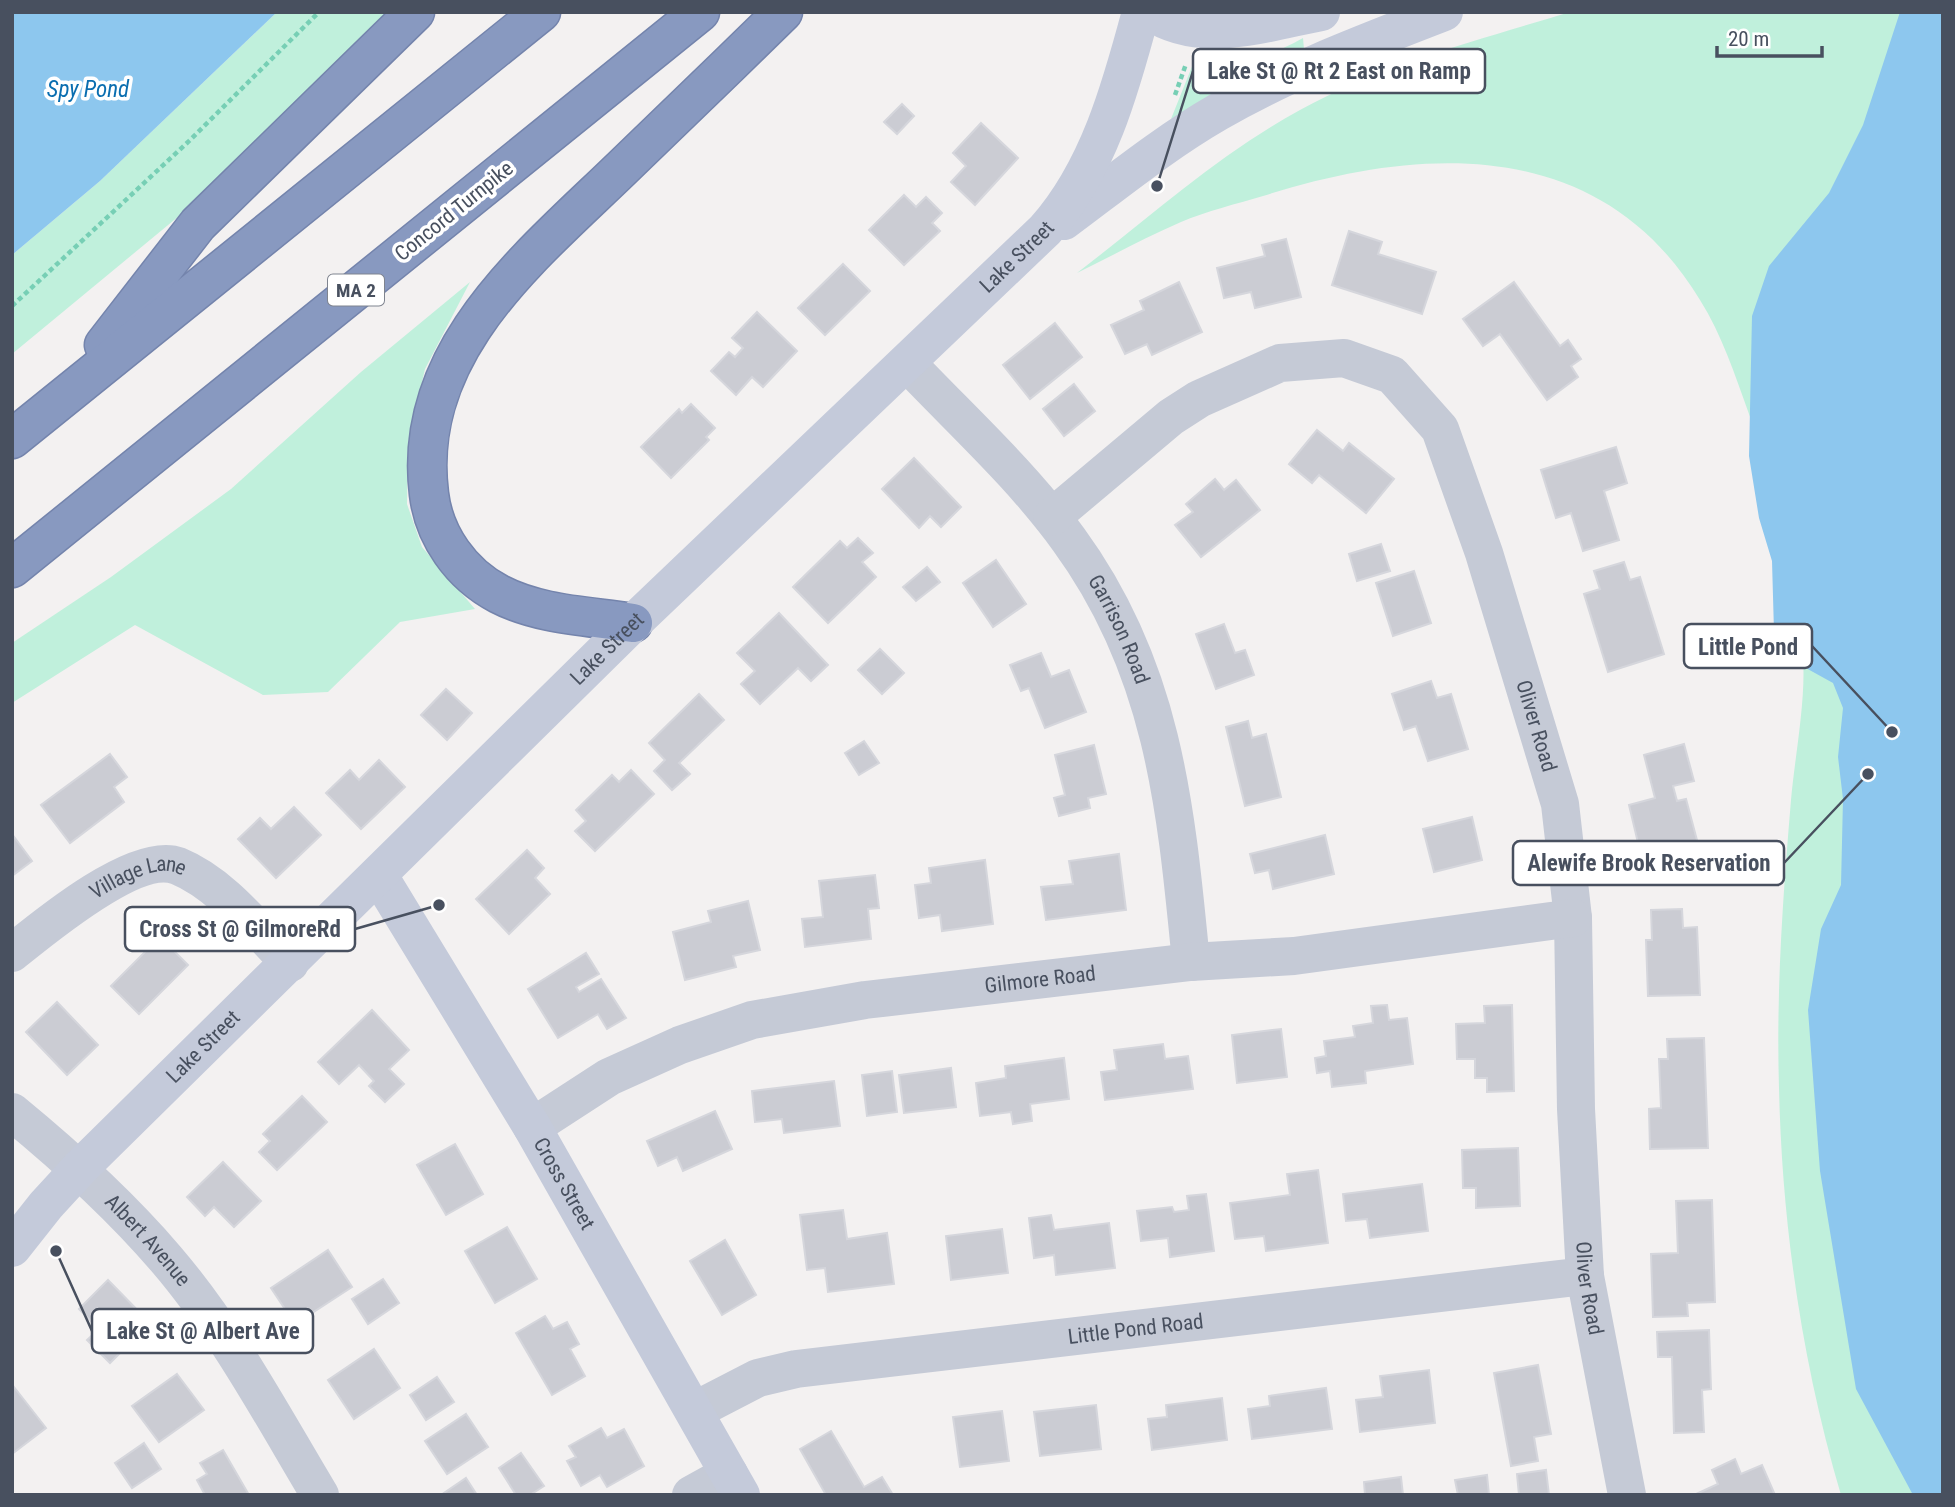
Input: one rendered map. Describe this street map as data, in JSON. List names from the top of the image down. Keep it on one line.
{"streets":{"highway":["Concord Turnpike","MA 2"],"main road":["Lake Street","Cross Street"],"street":["Garrison Road","Oliver Road","Village Lane","Gilmore Road","Albert Avenue","Little Pond Road"]},"crossings":[["Lake Street","Garrison Road"],["Lake Street","Village Lane"],["Lake Street","Cross Street"],["Lake Street","Albert Avenue"],["Garrison Road","Oliver Road"],["Garrison Road","Gilmore Road"],["Oliver Road","Gilmore Road"],["Oliver Road","Little Pond Road"],["Gilmore Road","Cross Street"],["Cross Street","Little Pond Road"]],"water":["Spy Pond"],"places":["Lake St @ Rt 2 East on Ramp","Little Pond","Alewife Brook Reservation","Cross St @ GilmoreRd","Lake St @ Albert Ave"],"scale_bar":"20 m"}
